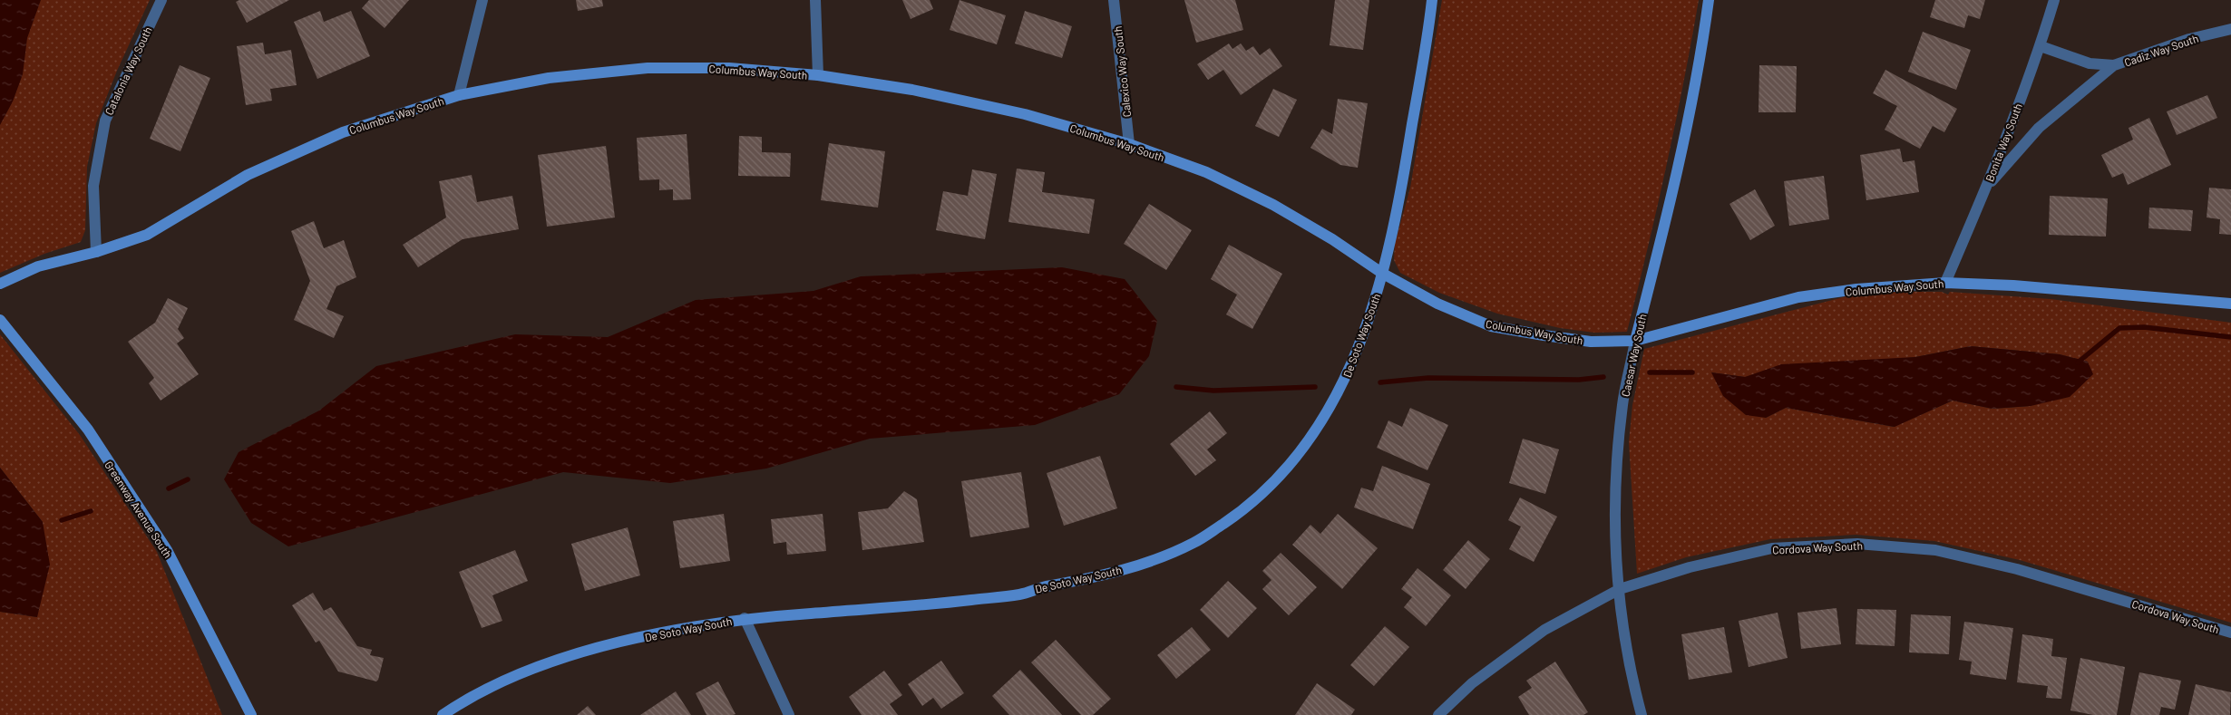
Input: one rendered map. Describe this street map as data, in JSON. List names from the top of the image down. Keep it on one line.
{"streets":{"street":["Cadiz Way South","Catalonia Way South","Columbus Way South","Calexico Way South","Bonita Way South","De Soto Way South","Caesar Way South","Greenway Avenue South","Cordova Way South"]},"crossings":[["Cadiz Way South","Bonita Way South"],["Catalonia Way South","Columbus Way South"],["Columbus Way South","Calexico Way South"],["Columbus Way South","Bonita Way South"],["Columbus Way South","De Soto Way South"],["Columbus Way South","Caesar Way South"],["Caesar Way South","Cordova Way South"]]}
